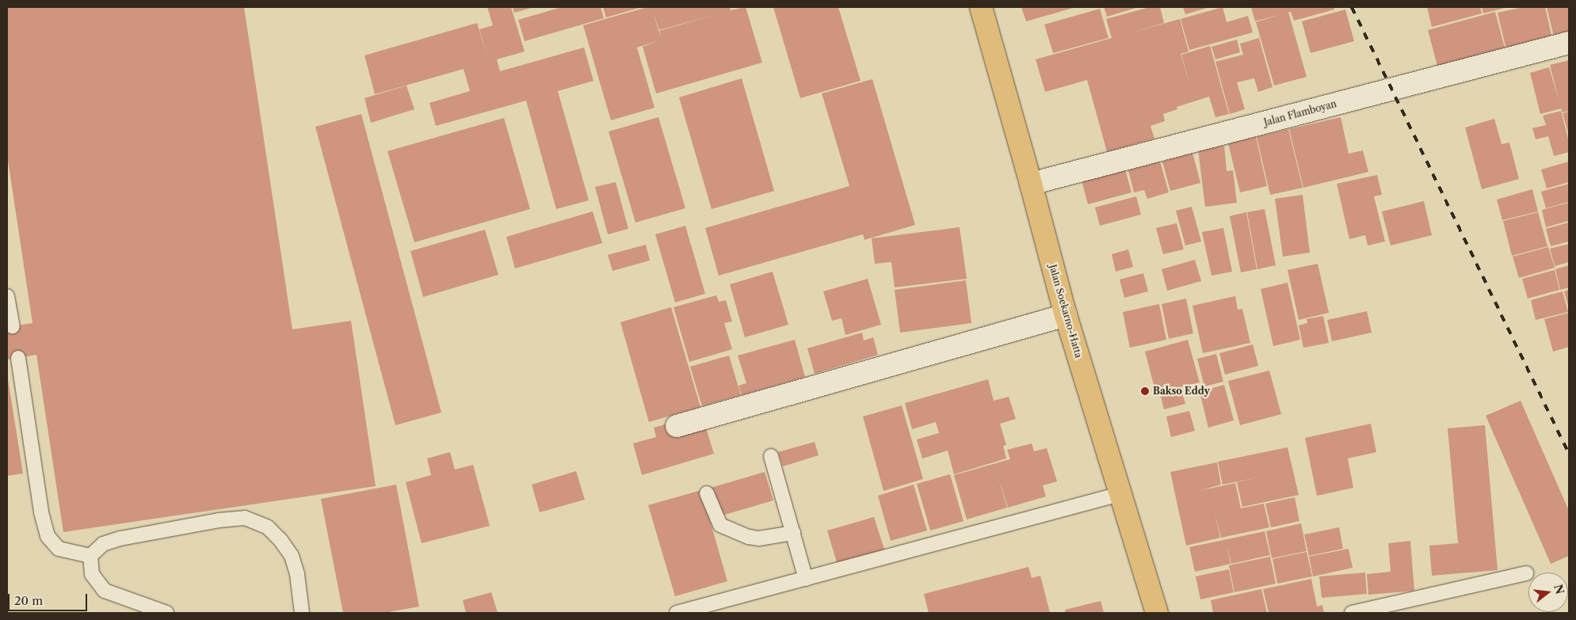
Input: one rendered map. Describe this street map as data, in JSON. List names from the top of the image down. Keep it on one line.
{"streets":{"main road":["Jalan Soekarno-Hatta"],"street":["Jalan Flamboyan"]},"crossings":[["Jalan Flamboyan","Jalan Soekarno-Hatta"]],"places":["Bakso Eddy"],"scale_bar":"20 m","north":"right"}
